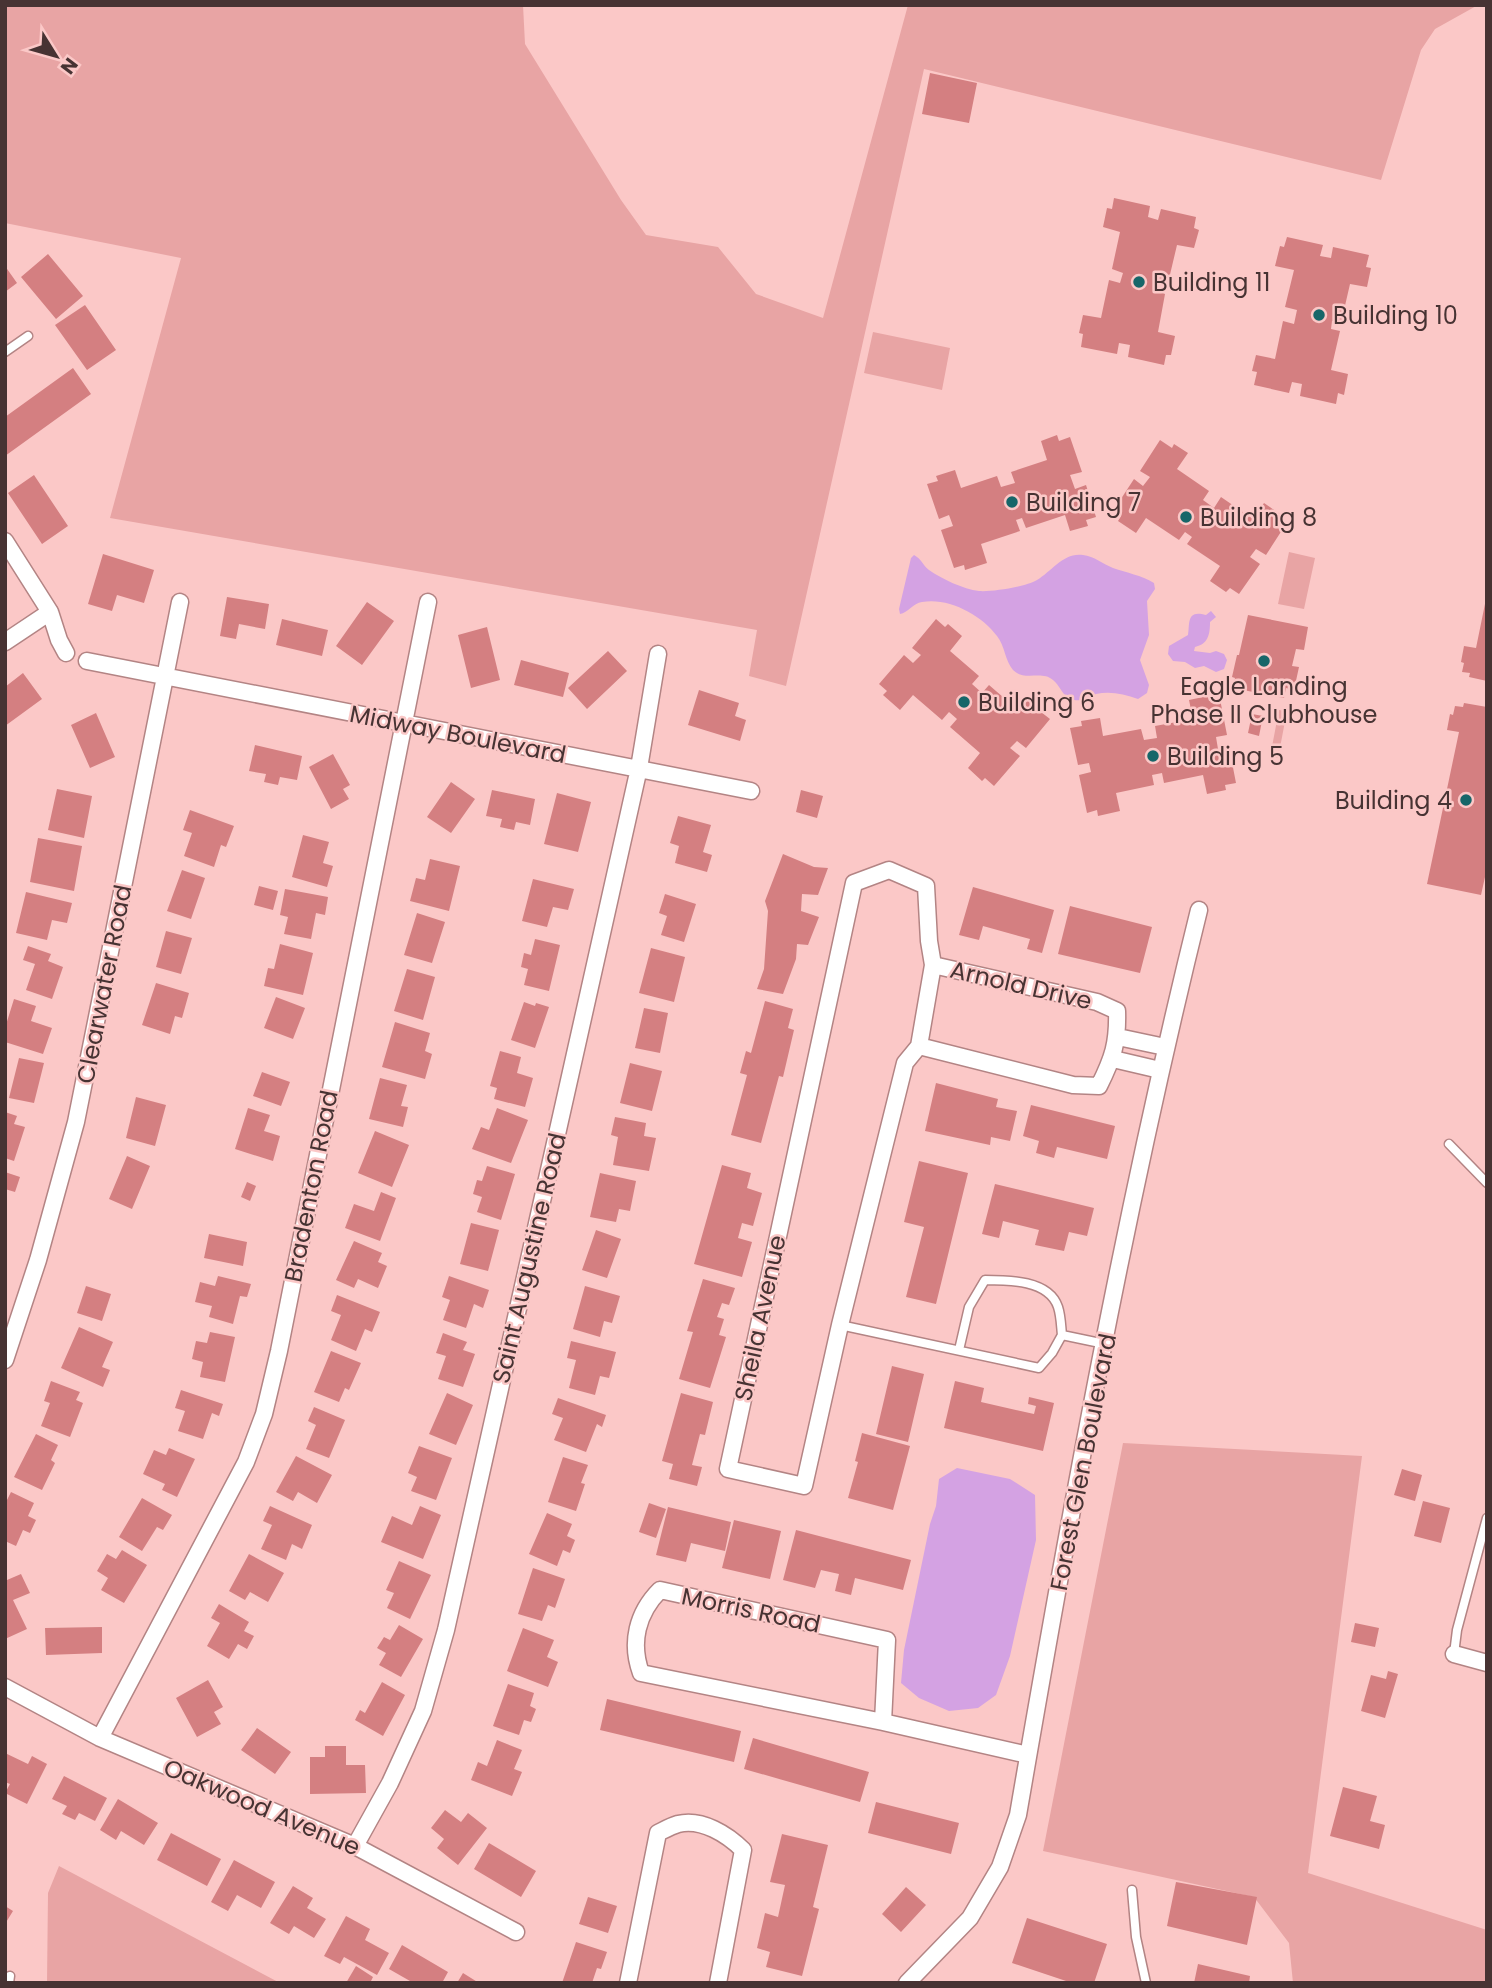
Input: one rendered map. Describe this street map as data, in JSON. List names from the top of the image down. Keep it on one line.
{"streets":{"street":["Midway Boulevard","Clearwater Road","Arnold Drive","Bradenton Road","Saint Augustine Road","Sheila Avenue","Forest Glen Boulevard","Morris Road","Oakwood Avenue"]},"crossings":[["Midway Boulevard","Clearwater Road"],["Midway Boulevard","Bradenton Road"],["Midway Boulevard","Saint Augustine Road"],["Arnold Drive","Sheila Avenue"],["Arnold Drive","Forest Glen Boulevard"],["Bradenton Road","Oakwood Avenue"],["Saint Augustine Road","Oakwood Avenue"],["Forest Glen Boulevard","Morris Road"]],"places":["Building 11","Building 10","Building 7","Building 8","Eagle Landing Phase II Clubhouse","Building 6","Building 5","Building 4"],"north":"bottom right"}
